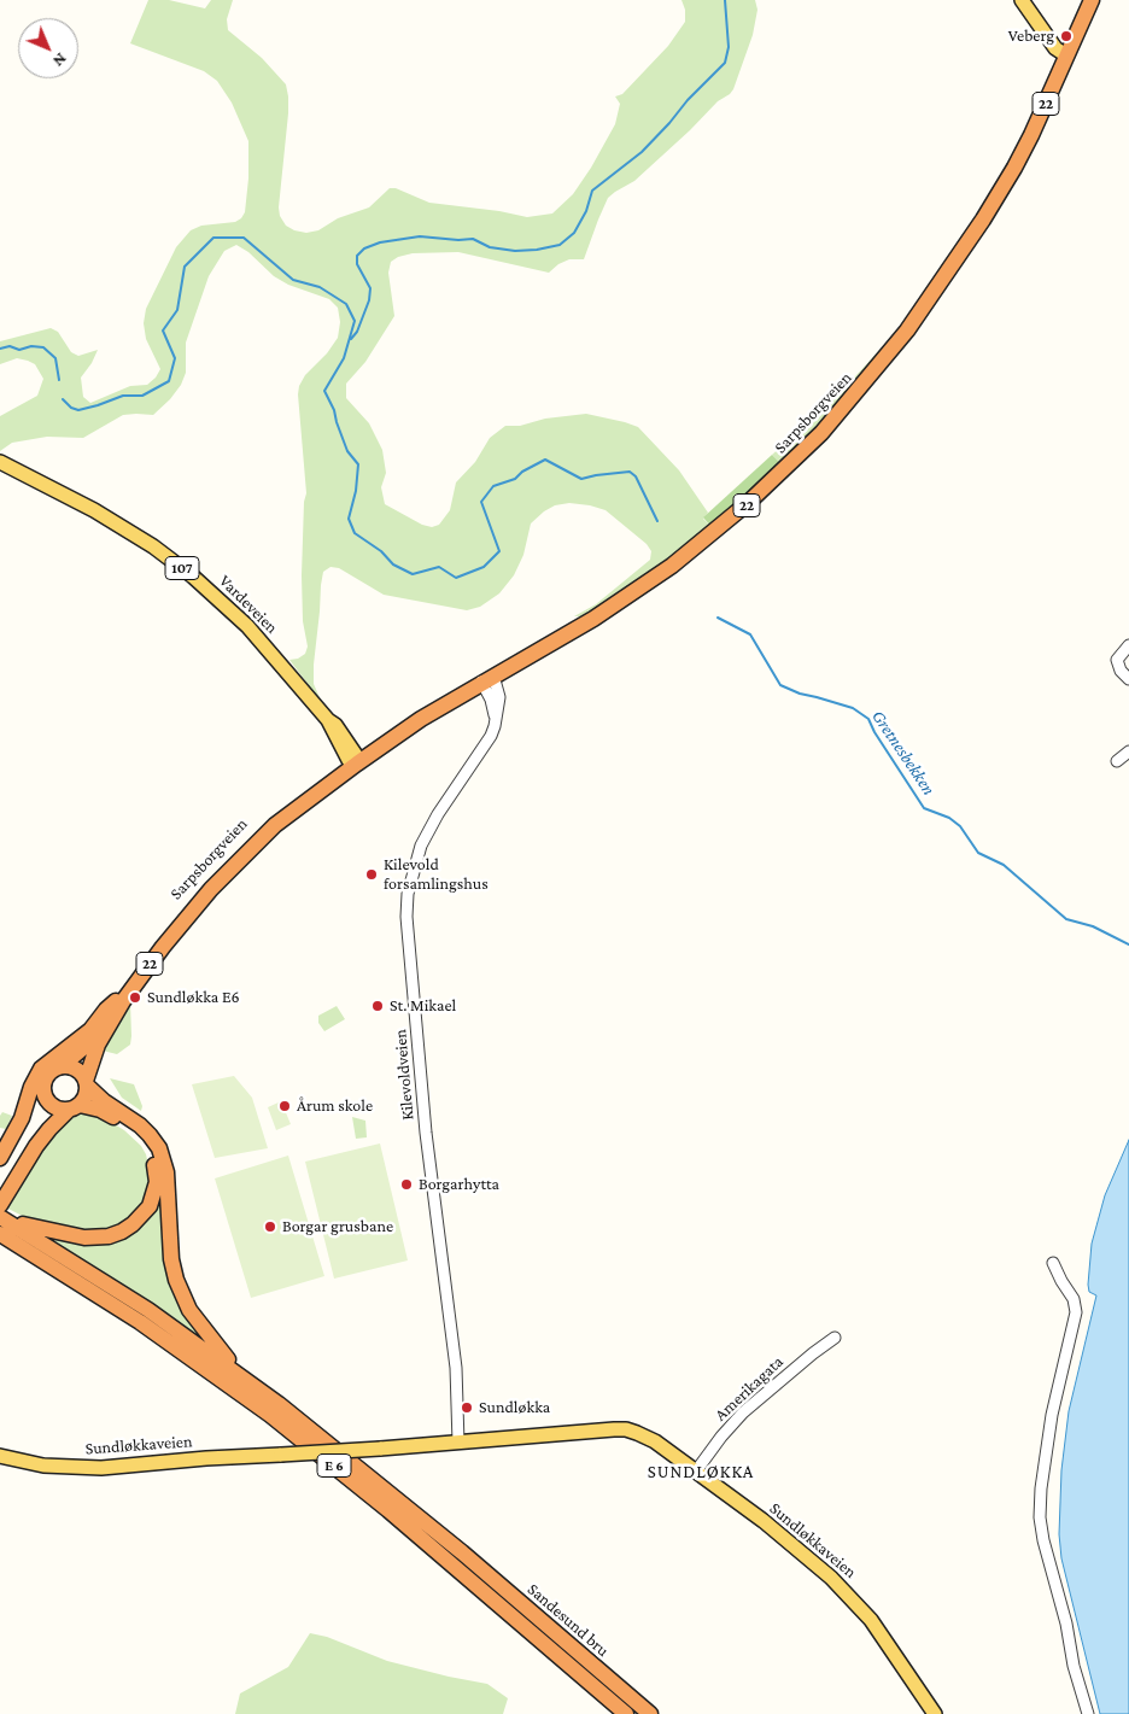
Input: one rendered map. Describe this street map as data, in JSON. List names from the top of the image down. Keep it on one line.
{"streets":{"highway":["22","Sarpsborgveien","E 6","Sandesund bru"],"main road":["107","Vardeveien","Sundløkkaveien"],"street":["Kilevoldveien","Amerikagata"]},"crossings":[["22","Sarpsborgveien"],["22","E 6"],["Sarpsborgveien","Vardeveien"],["Sarpsborgveien","Kilevoldveien"],["Sarpsborgveien","E 6"],["Kilevoldveien","Sundløkkaveien"],["Amerikagata","Sundløkkaveien"],["E 6","Sandesund bru"]],"districts":["SUNDLØKKA"],"water":["Gretnesbekken"],"places":["Veberg","Kilevold forsamlingshus","Sundløkka E6","St. Mikael","Årum skole","Borgarhytta","Borgar grusbane","Sundløkka"],"north":"bottom right"}
